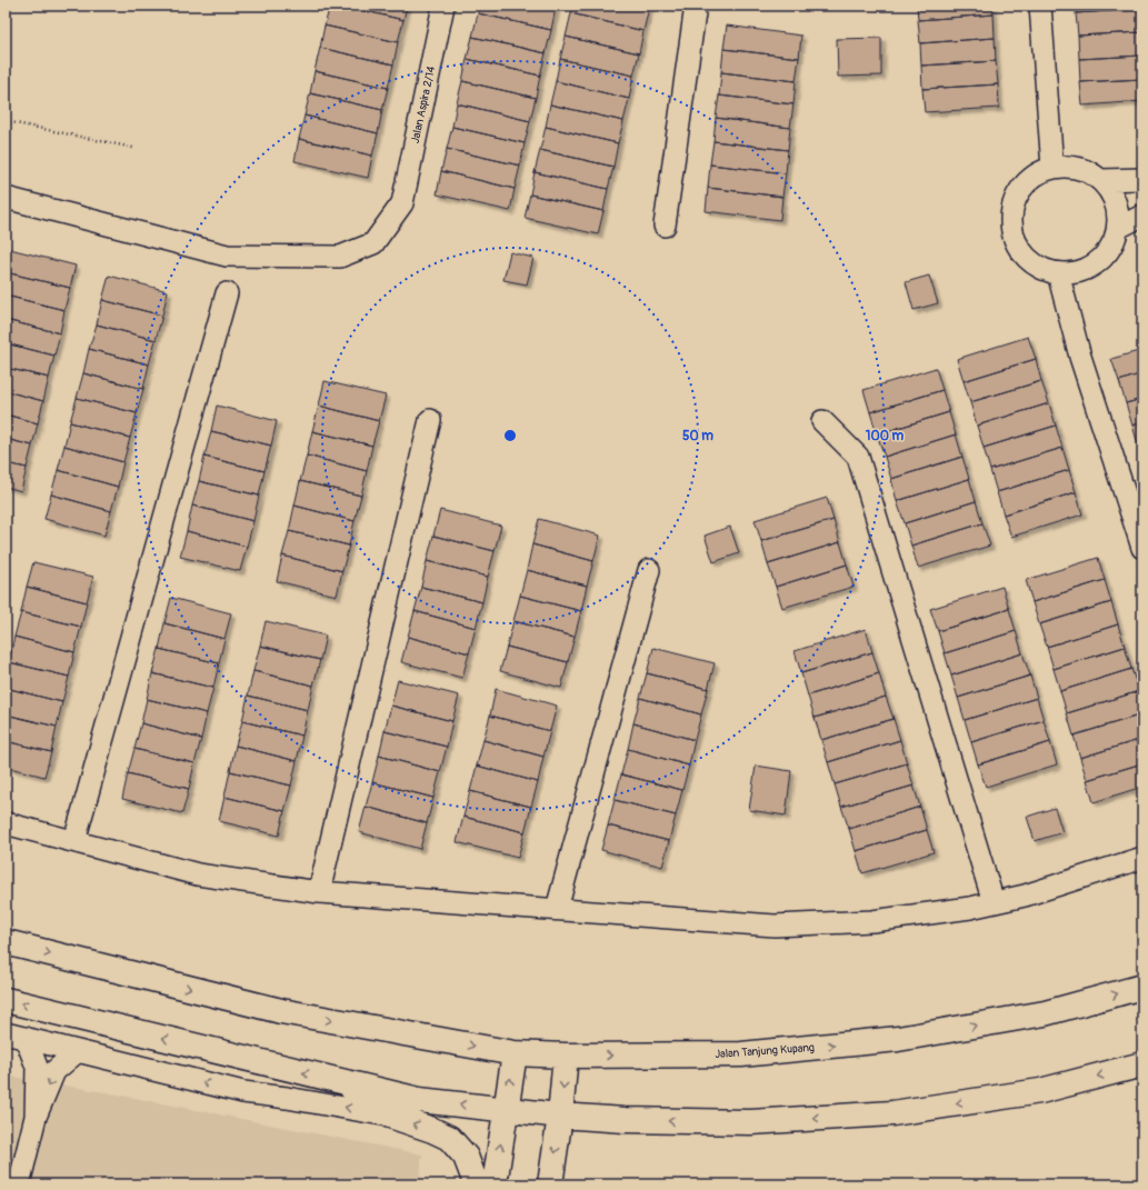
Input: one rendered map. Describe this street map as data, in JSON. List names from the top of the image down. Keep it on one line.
{"streets":{"main road":["Jalan Tanjung Kupang"],"street":["Jalan Aspira 2/14"]},"rings":["50 m","100 m"]}
